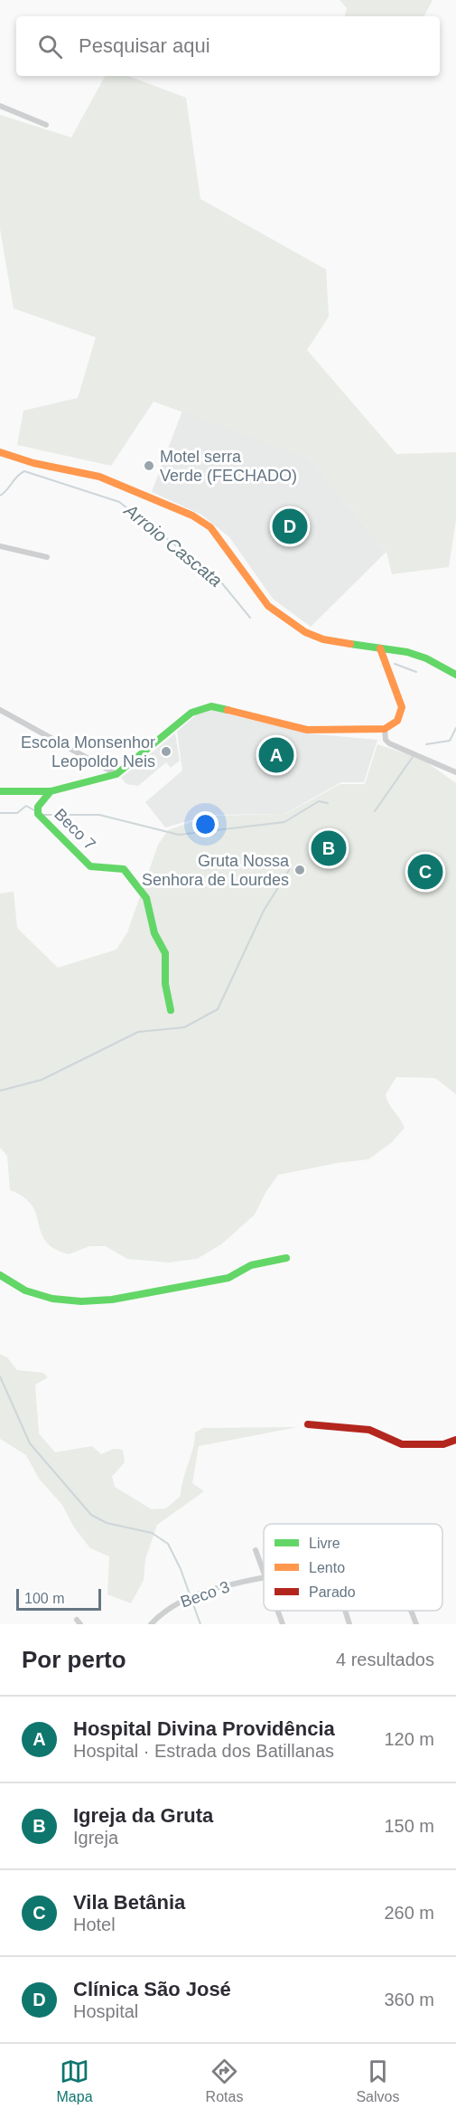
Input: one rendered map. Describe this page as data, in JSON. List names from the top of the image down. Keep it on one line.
{"streets":{"street":["Beco 7","Beco 3"]},"water":["Arroio Cascata"],"places":["Motel serra Verde (FECHADO)","Escola Monsenhor Leopoldo Neis","Gruta Nossa Senhora de Lourdes"],"legend":["Livre","Lento","Parado"],"scale_bar":"100 m","page":{"search":"Pesquisar aqui","pins":["D","A","B","C"],"scale":"100 m","heading":["Por perto","4 resultados"],"list":[{"mark":"A","name":"Hospital Divina Providência","note":"Hospital · Estrada dos Batillanas","value":"120 m"},{"mark":"B","name":"Igreja da Gruta","note":"Igreja","value":"150 m"},{"mark":"C","name":"Vila Betânia","note":"Hotel","value":"260 m"},{"mark":"D","name":"Clínica São José","note":"Hospital","value":"360 m"}],"nav":["Mapa","Rotas","Salvos"]}}
